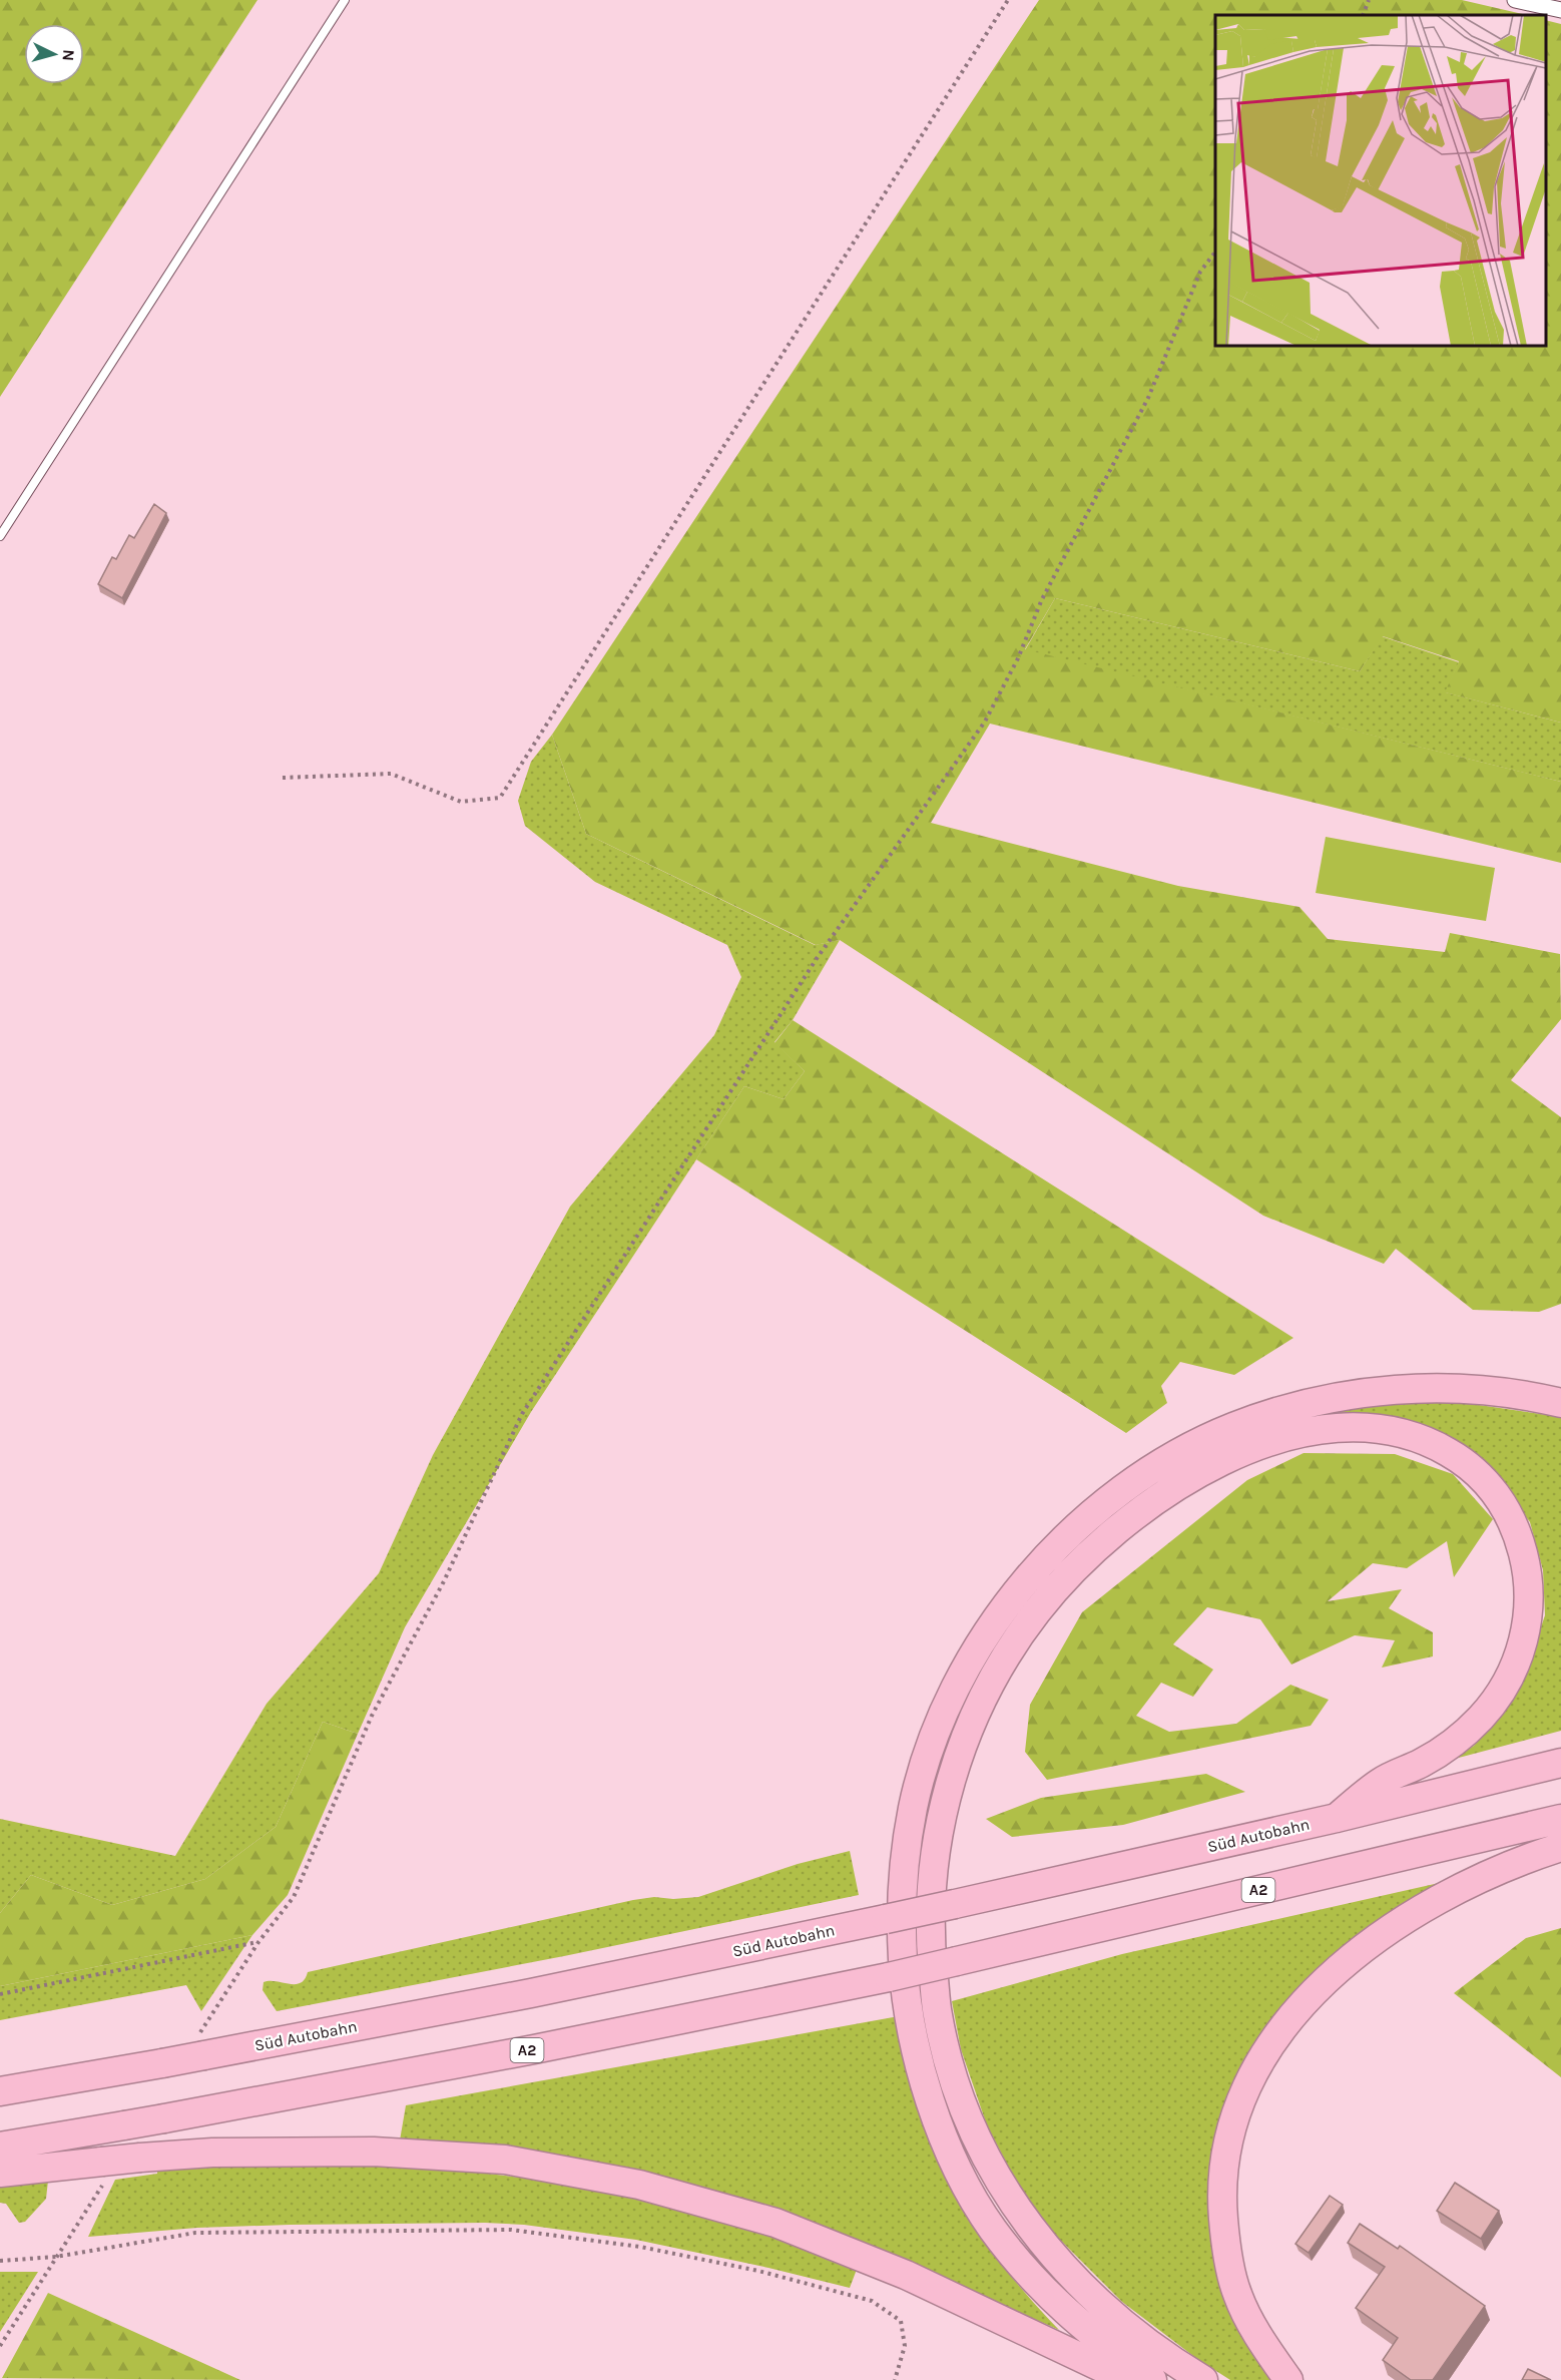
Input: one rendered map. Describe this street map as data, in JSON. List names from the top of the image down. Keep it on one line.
{"streets":{"highway":["Süd Autobahn","A2"]},"north":"right"}
